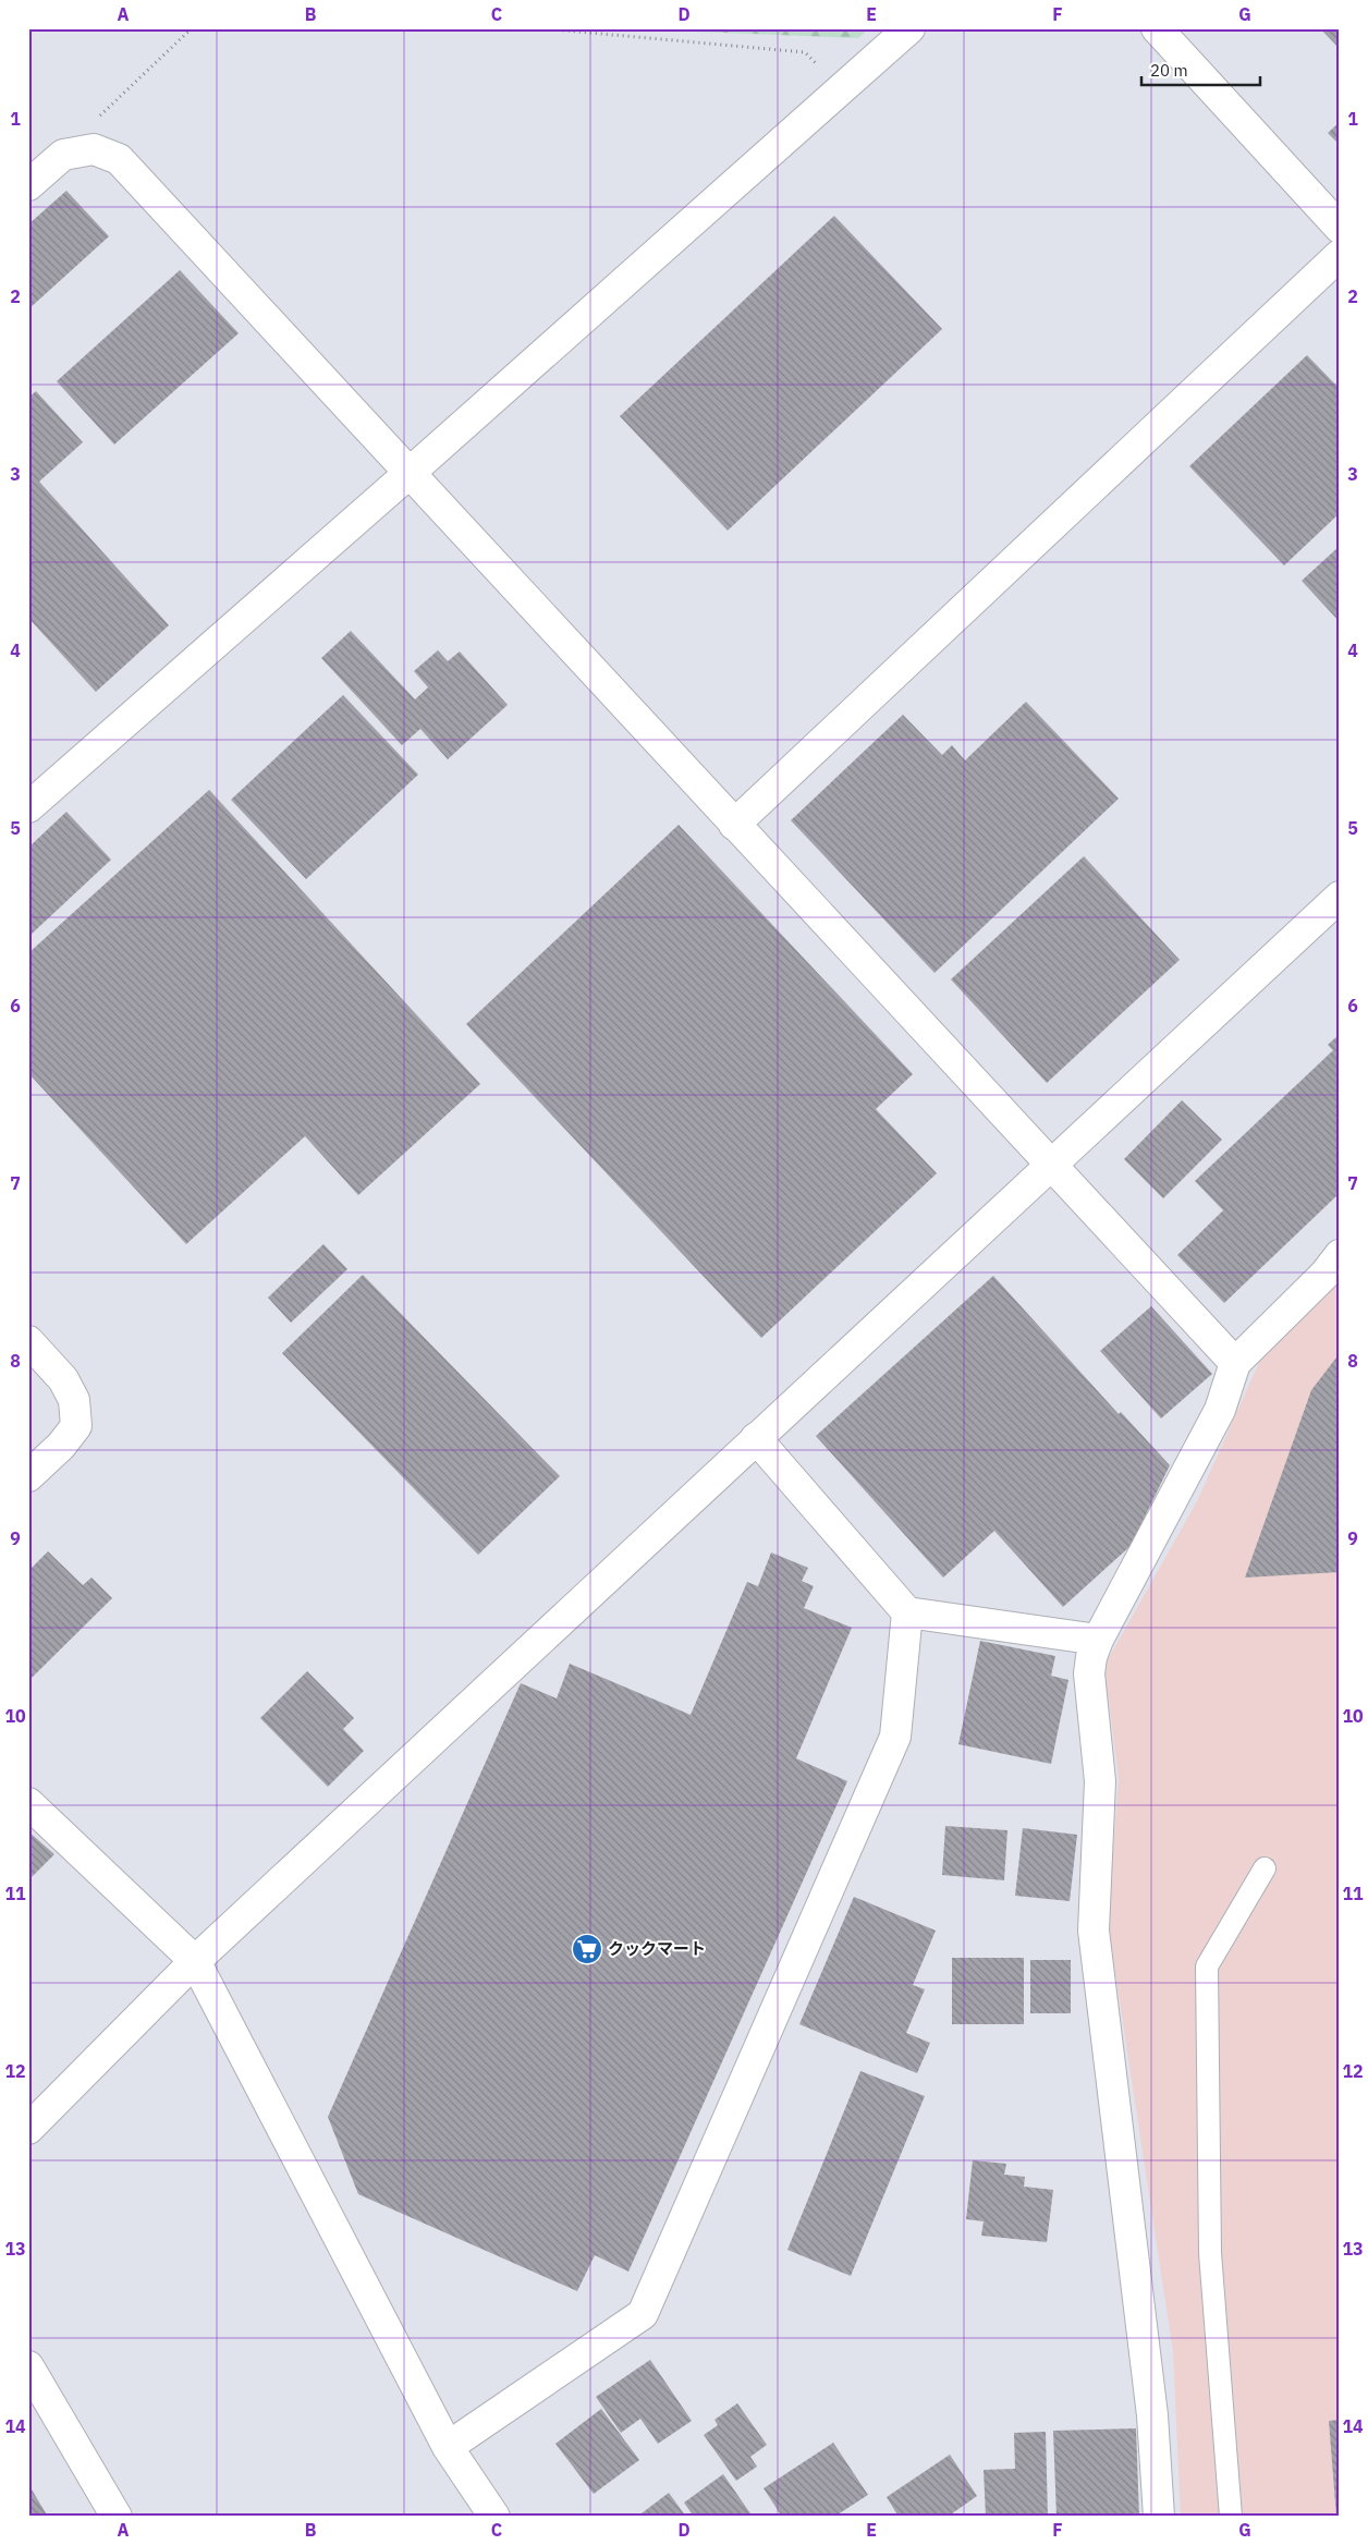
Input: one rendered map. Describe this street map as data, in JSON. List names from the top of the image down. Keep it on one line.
{"places":{"supermarket":["クックマート"]},"scale_bar":"20 m","grid":{"columns":["A","B","C","D","E","F","G"],"rows":["1","2","3","4","5","6","7","8","9","10","11","12","13","14"]}}
